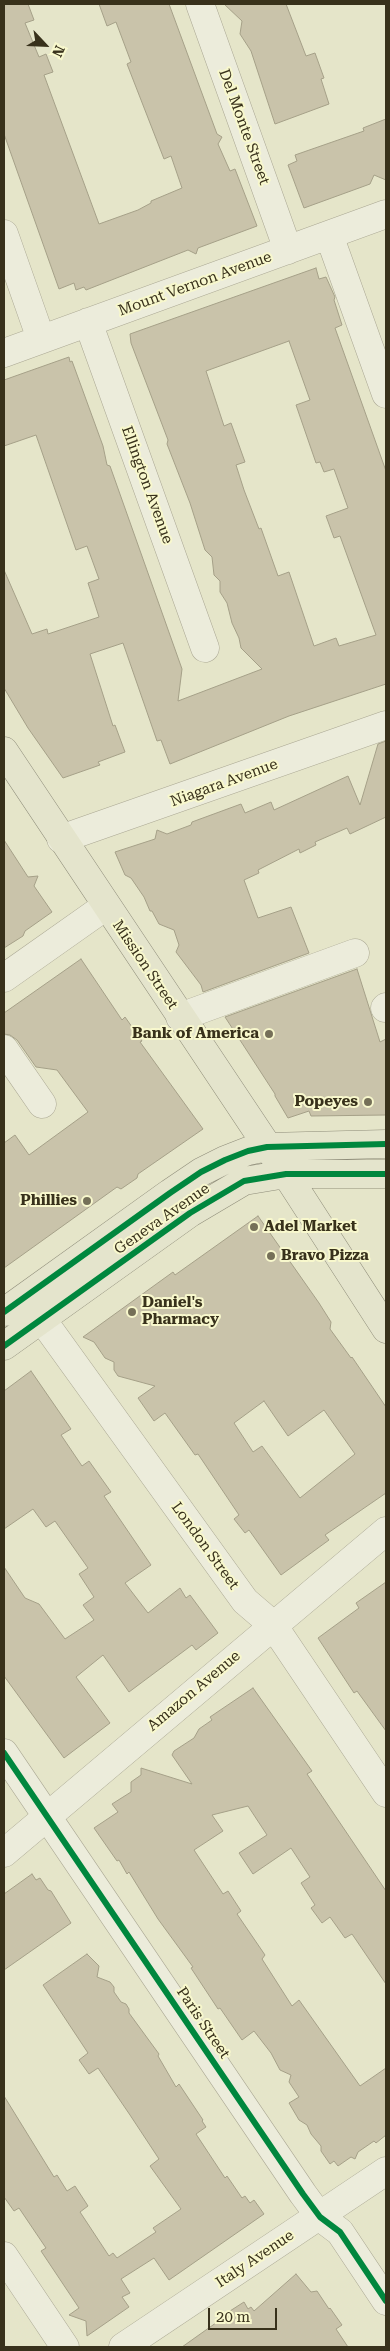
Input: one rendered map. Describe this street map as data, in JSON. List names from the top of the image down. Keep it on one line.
{"streets":{"main road":["Mission Street","Geneva Avenue"],"street":["Del Monte Street","Mount Vernon Avenue","Ellington Avenue","Niagara Avenue","London Street","Amazon Avenue","Paris Street","Italy Avenue"]},"crossings":[["Del Monte Street","Mount Vernon Avenue"],["Mount Vernon Avenue","Ellington Avenue"],["Niagara Avenue","Mission Street"],["Mission Street","Geneva Avenue"],["Geneva Avenue","London Street"],["London Street","Amazon Avenue"],["Amazon Avenue","Paris Street"],["Paris Street","Italy Avenue"]],"places":["Bank of America","Popeyes","Phillies","Adel Market","Bravo Pizza","Daniel's Pharmacy"],"scale_bar":"20 m","north":"bottom right"}
